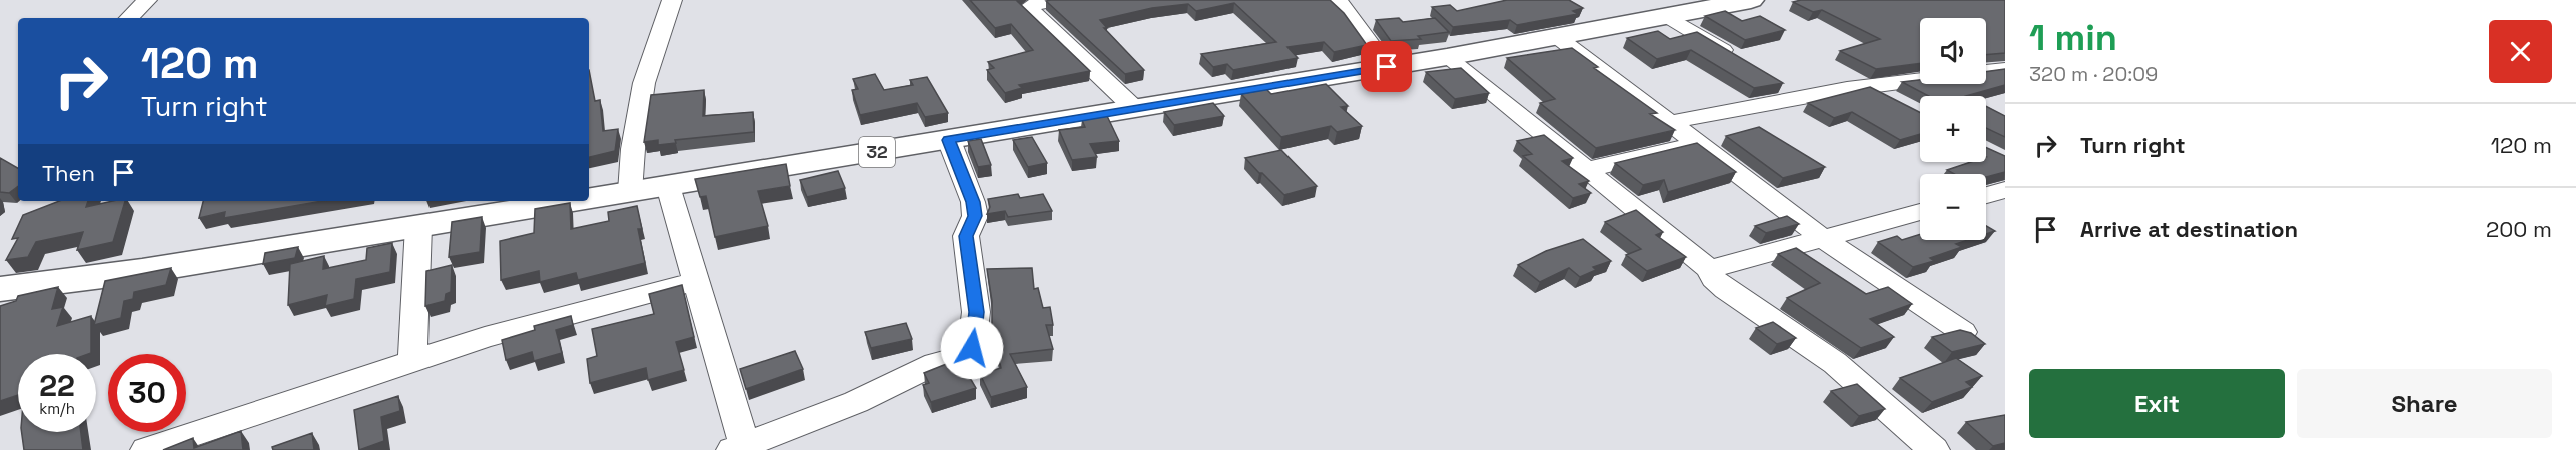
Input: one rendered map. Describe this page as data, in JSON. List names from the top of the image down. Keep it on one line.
{"streets":{"highway":["32"]},"page":{"heading":["1 min","320 m · 20:09"],"map_buttons":["+","−"],"turn":["120 m","Turn right"],"list":[{"name":"Turn right","value":"120 m"},{"name":"Arrive at destination","value":"200 m"}],"then":"Then","speed":"22 km/h","limit":"30","buttons":["Exit","Share"]}}
